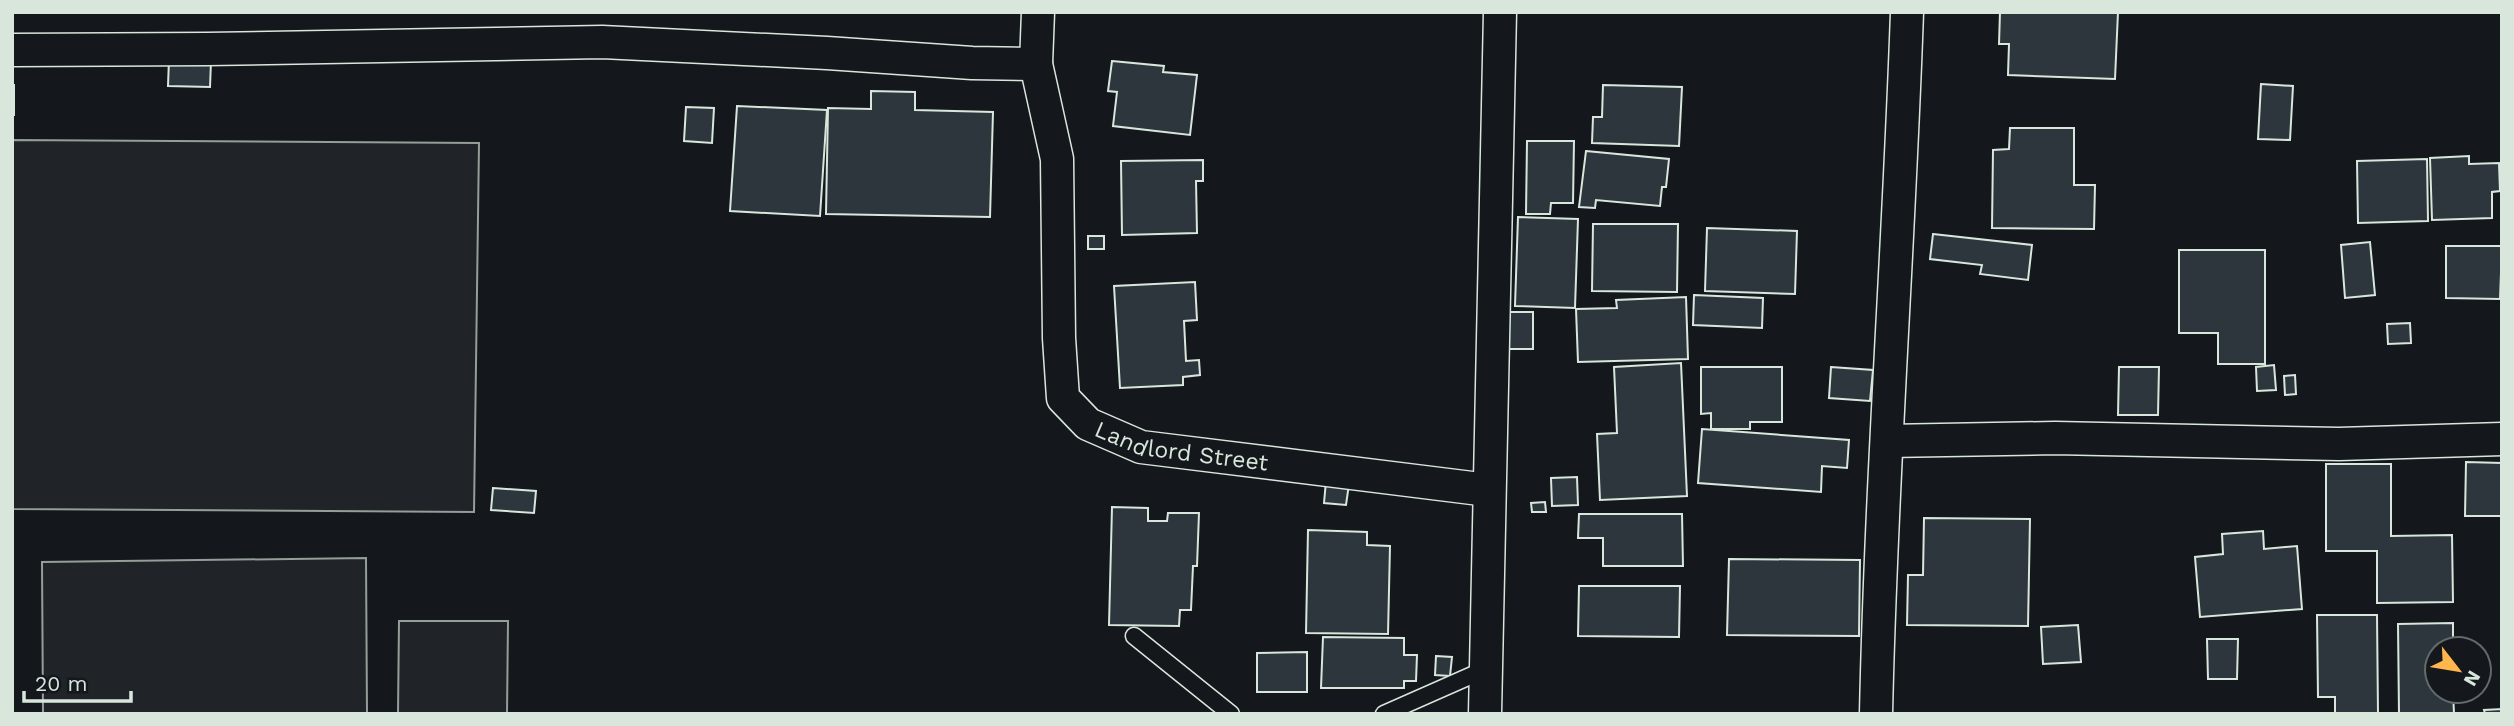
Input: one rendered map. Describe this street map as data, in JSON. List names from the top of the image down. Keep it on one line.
{"streets":{"street":["Landlord Street"]},"scale_bar":"20 m","north":"bottom right"}
